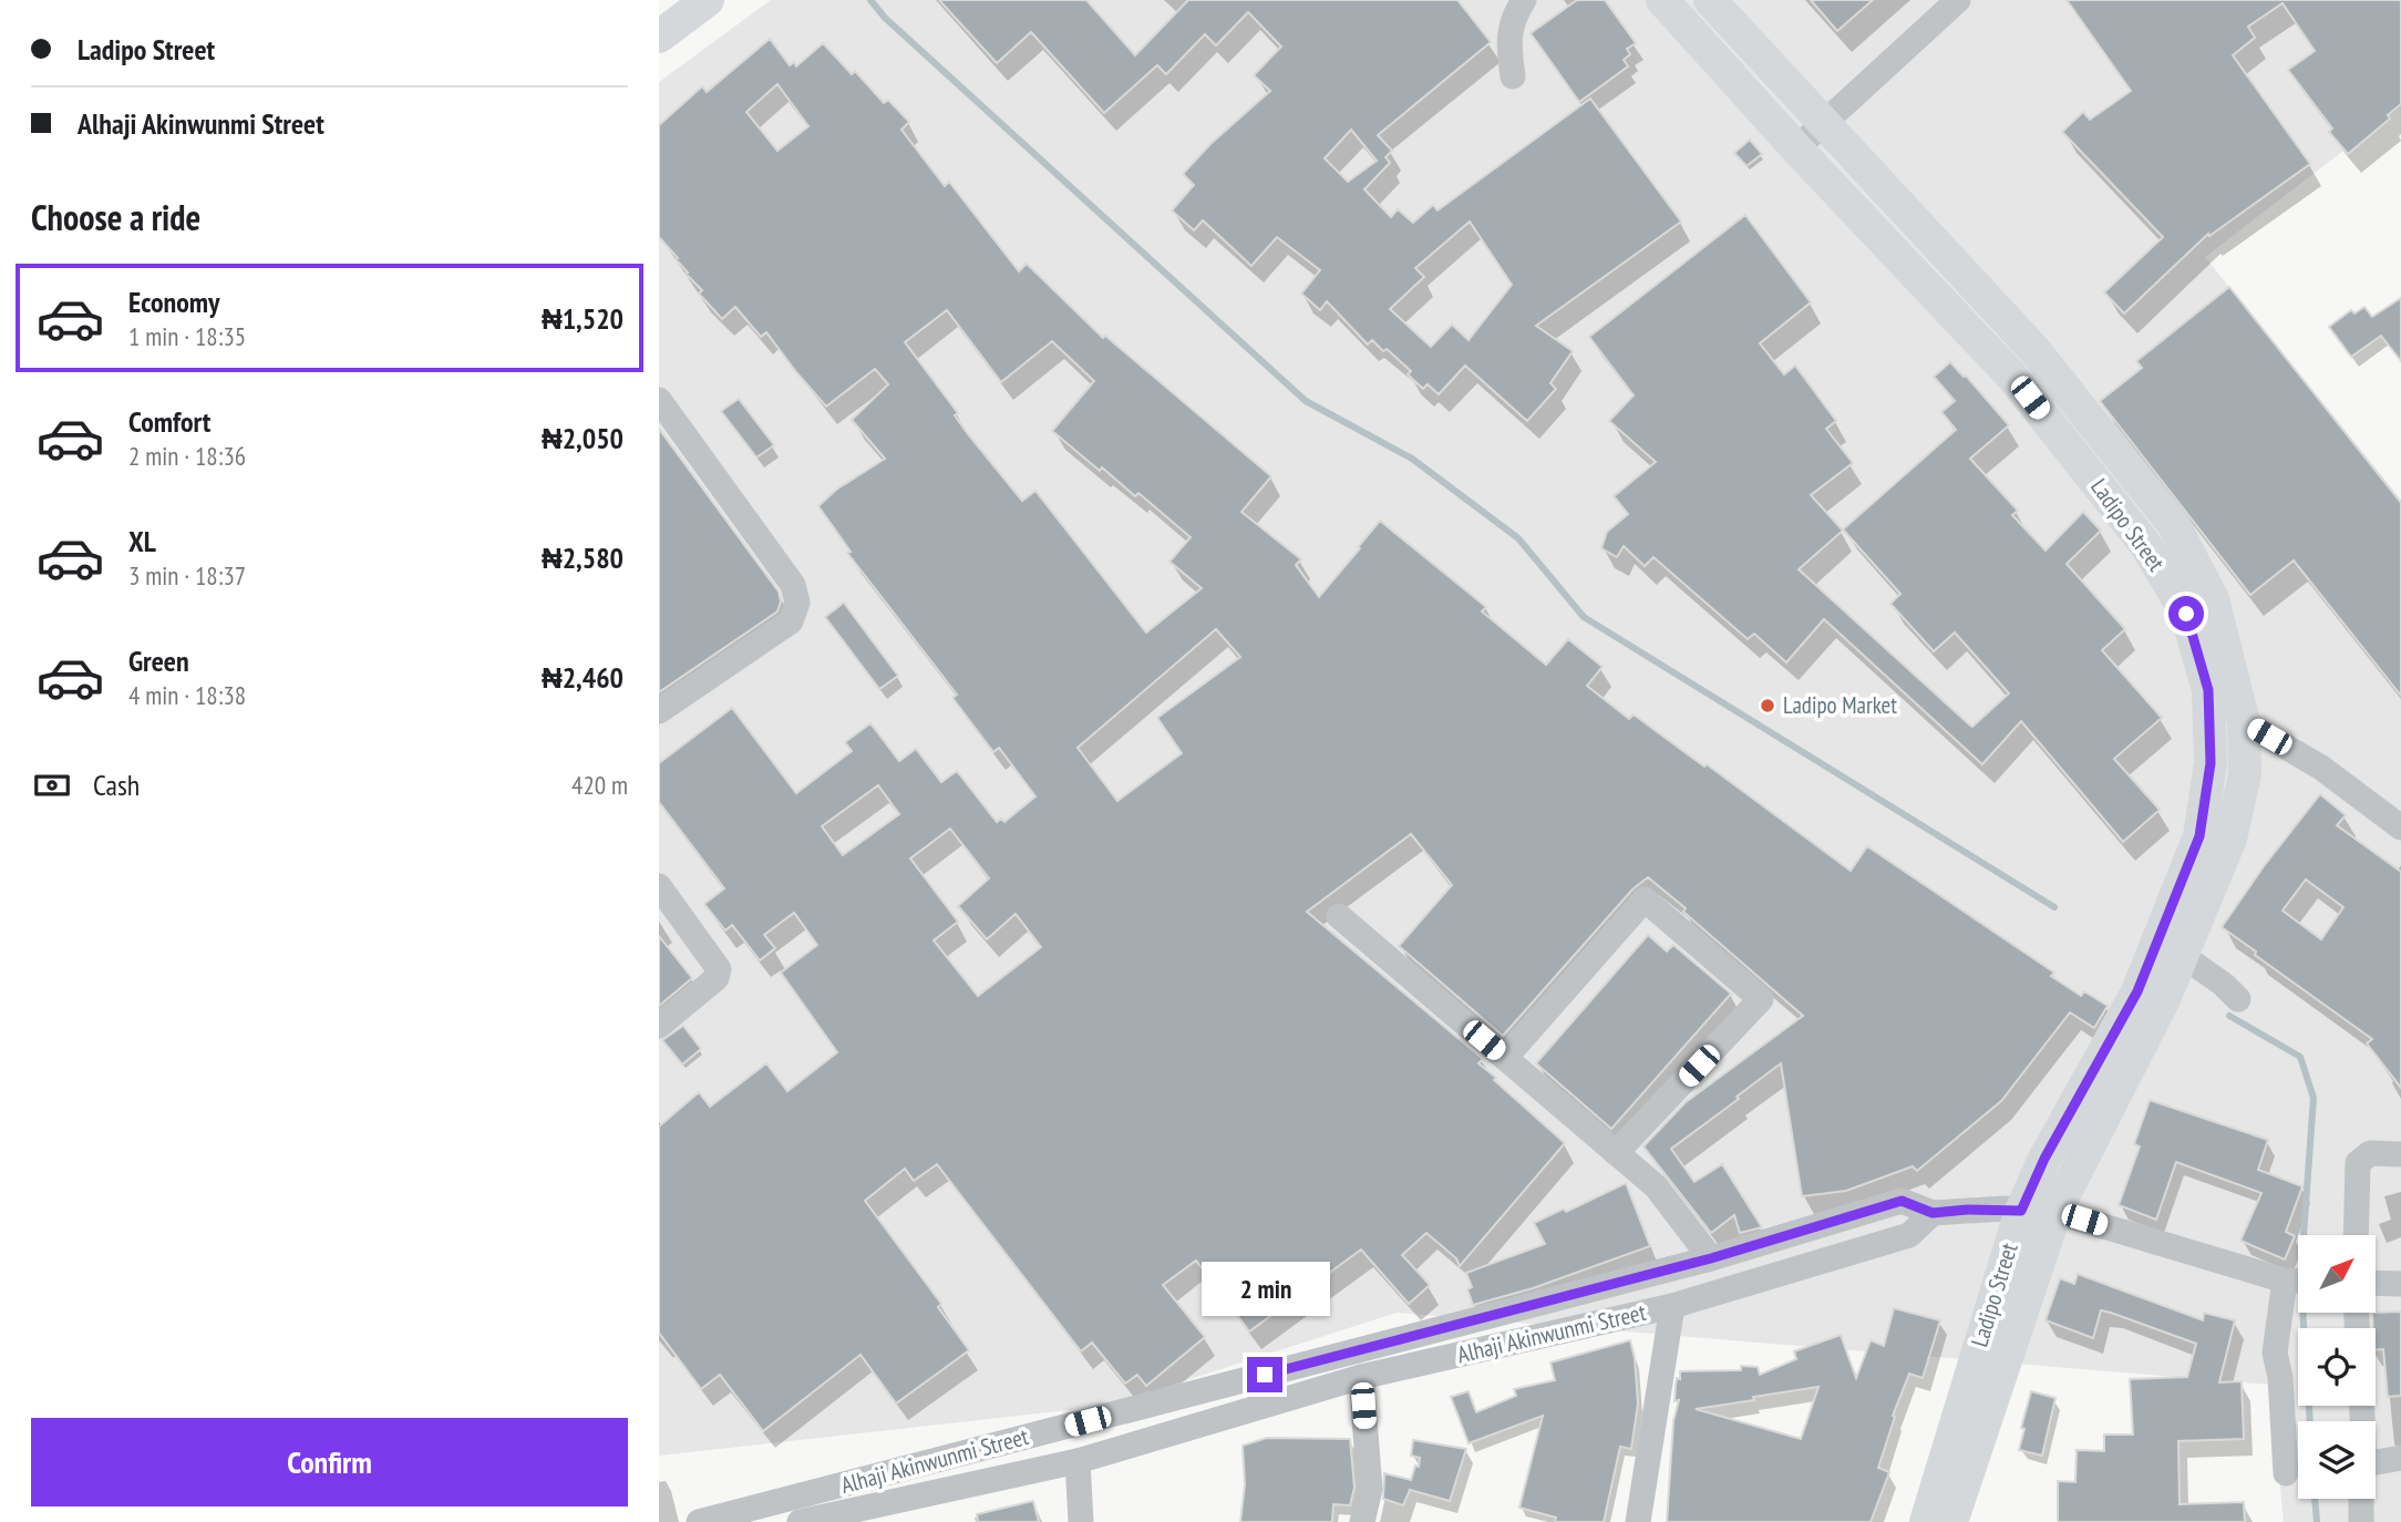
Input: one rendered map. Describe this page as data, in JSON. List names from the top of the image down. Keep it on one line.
{"streets":{"main road":["Ladipo Street"],"street":["Alhaji Akinwunmi Street"]},"crossings":[["Ladipo Street","Alhaji Akinwunmi Street"]],"places":["Ladipo Market"],"north":"top right","page":{"banner":["Ladipo Street","Alhaji Akinwunmi Street"],"heading":"Choose a ride","list":[{"name":"Economy","note":"1 min · 18:35","value":"₦1,520"},{"name":"Comfort","note":"2 min · 18:36","value":"₦2,050"},{"name":"XL","note":"3 min · 18:37","value":"₦2,580"},{"name":"Green","note":"4 min · 18:38","value":"₦2,460"}],"pay":["Cash","420 m"],"bubble":"2 min","buttons":"Confirm"}}
